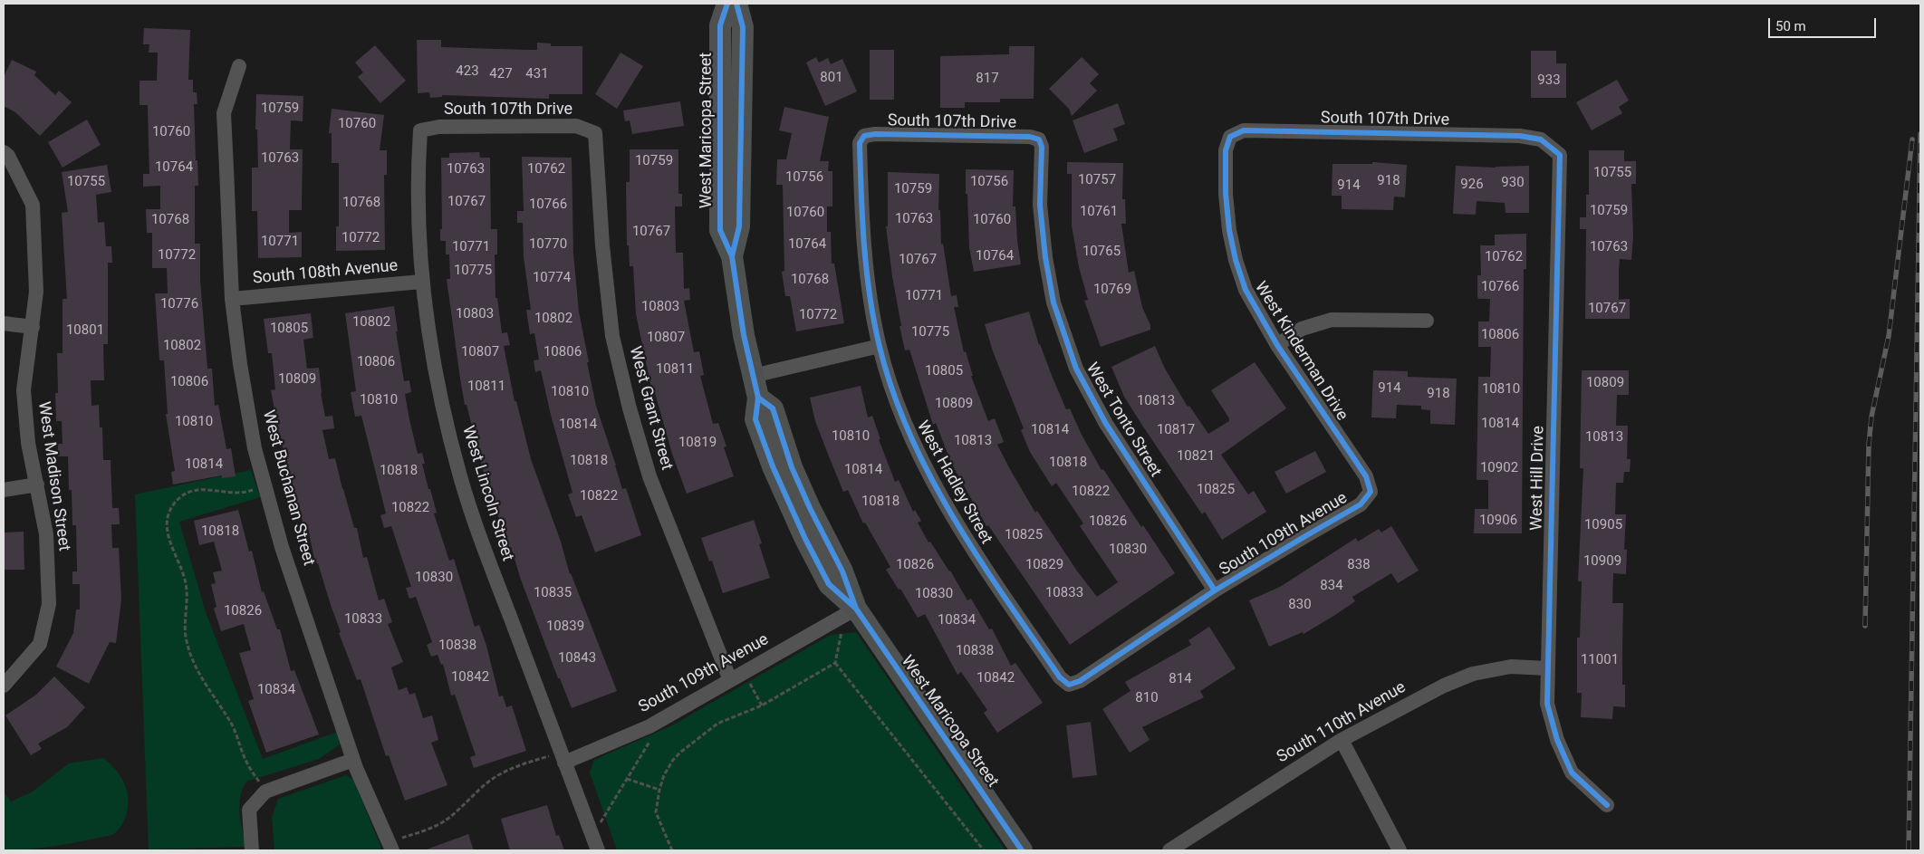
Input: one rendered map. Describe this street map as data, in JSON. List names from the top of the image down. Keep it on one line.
{"streets":{"street":["South 107th Drive","West Maricopa Street","South 108th Avenue","West Kinderman Drive","West Grant Street","West Tonto Street","West Madison Street","West Hill Drive","West Hadley Street","West Buchanan Street","West Lincoln Street","South 109th Avenue","South 110th Avenue"]},"crossings":[["South 107th Drive","West Kinderman Drive"],["South 107th Drive","West Grant Street"],["South 107th Drive","West Tonto Street"],["South 107th Drive","West Hill Drive"],["South 107th Drive","West Hadley Street"],["South 107th Drive","West Lincoln Street"],["West Maricopa Street","South 109th Avenue"],["South 108th Avenue","West Buchanan Street"],["South 108th Avenue","West Lincoln Street"],["West Kinderman Drive","South 109th Avenue"],["West Grant Street","South 109th Avenue"],["West Tonto Street","South 109th Avenue"],["West Hill Drive","South 110th Avenue"],["West Hadley Street","South 109th Avenue"],["West Lincoln Street","South 109th Avenue"]],"house_numbers":["423","427","431","801","817","933","10759","10760","10760","10763","10759","10764","10763","10762","10755","10756","10757","918","10755","10756","930","926","914","10759","10767","10768","10766","10759","10761","10760","10763","10768","10760","10767","10772","10771","10770","10764","10771","10763","10765","10772","10764","10762","10767","10775","10774","10768","10766","10769","10771","10776","10803","10767","10803","10772","10802","10802","10805","10801","10775","10806","10807","10802","10807","10806","10806","10811","10805","10809","10806","10809","10811","914","10810","10810","918","10810","10813","10809","10810","10814","10814","10814","10817","10810","10813","10813","10819","10821","10818","10818","10814","10902","10814","10818","10825","10822","10822","10818","10822","10906","10826","10905","10818","10825","10830","10909","10826","10829","838","10830","834","10835","10833","10830","830","10826","10833","10834","10839","10838","10838","10843","11001","10842","10842","814","10834","810"],"scale_bar":"50 m"}
